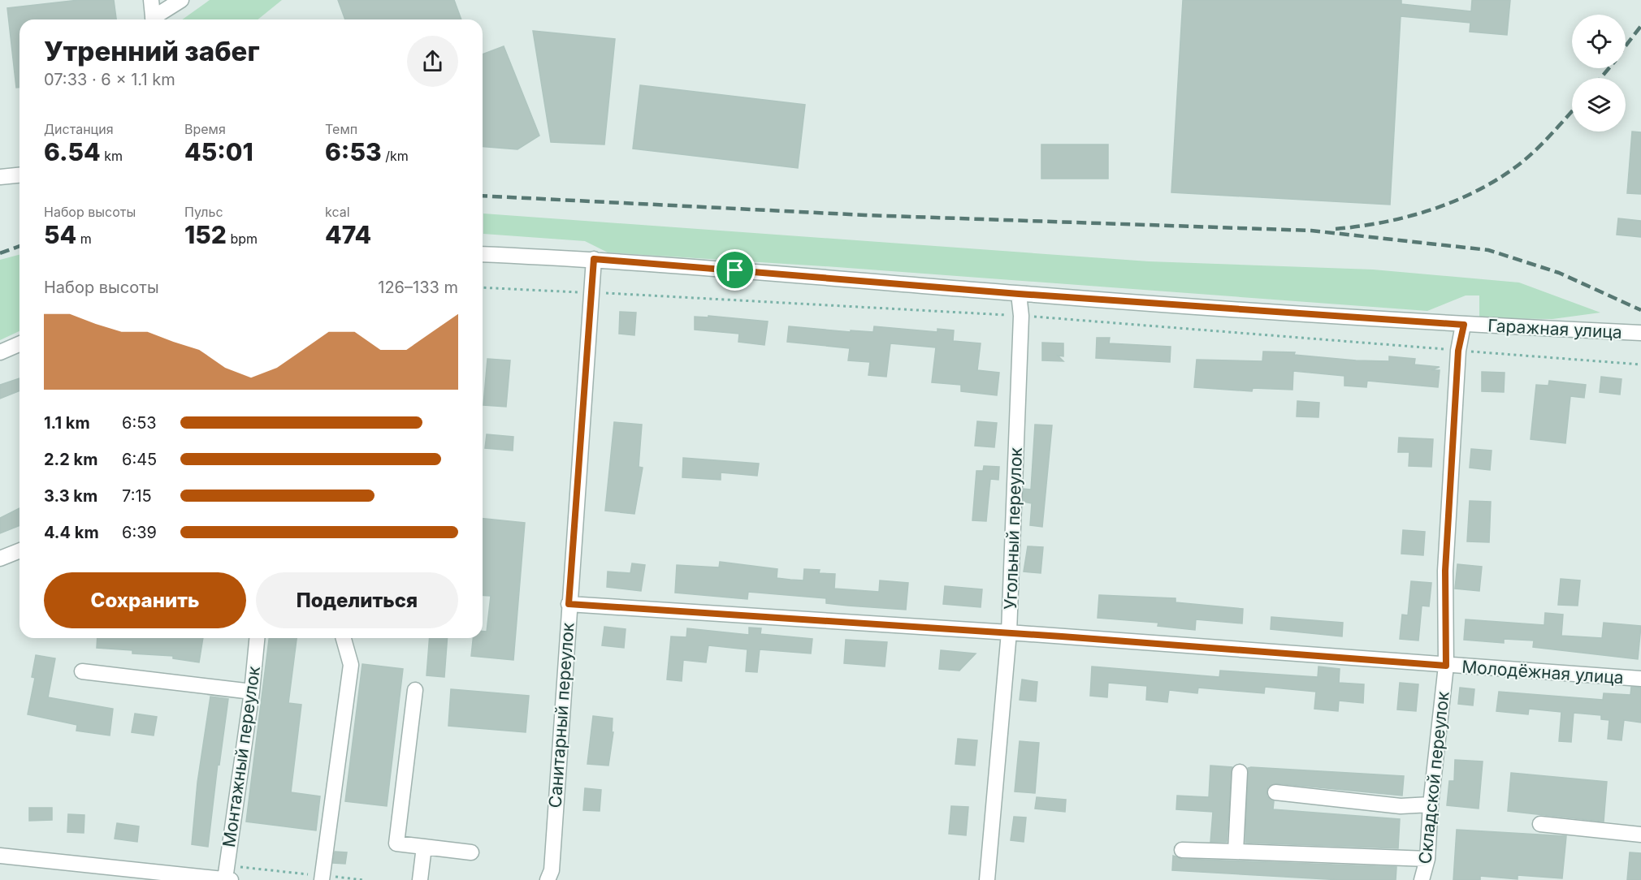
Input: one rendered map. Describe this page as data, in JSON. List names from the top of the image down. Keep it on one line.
{"streets":{"street":["Гаражная улица","Угольный переулок","Молодёжная улица","Санитарный переулок","Монтажный переулок","Складской переулок"]},"crossings":[["Гаражная улица","Угольный переулок"],["Гаражная улица","Санитарный переулок"],["Гаражная улица","Складской переулок"],["Угольный переулок","Молодёжная улица"],["Молодёжная улица","Санитарный переулок"],["Молодёжная улица","Складской переулок"]],"page":{"heading":["Утренний забег","07:33 · 6 × 1.1 km"],"stats":[["Дистанция","6.54 km"],["Время","45:01"],["Темп","6:53 /km"],["Набор высоты","54 m"],["Пульс","152 bpm"],["kcal","474"]],"chart":["Набор высоты","126–133 m"],"list":[{"name":"1.1 km","note":"6:53"},{"name":"2.2 km","note":"6:45"},{"name":"3.3 km","note":"7:15"},{"name":"4.4 km","note":"6:39"}],"buttons":["Сохранить","Поделиться"]}}
